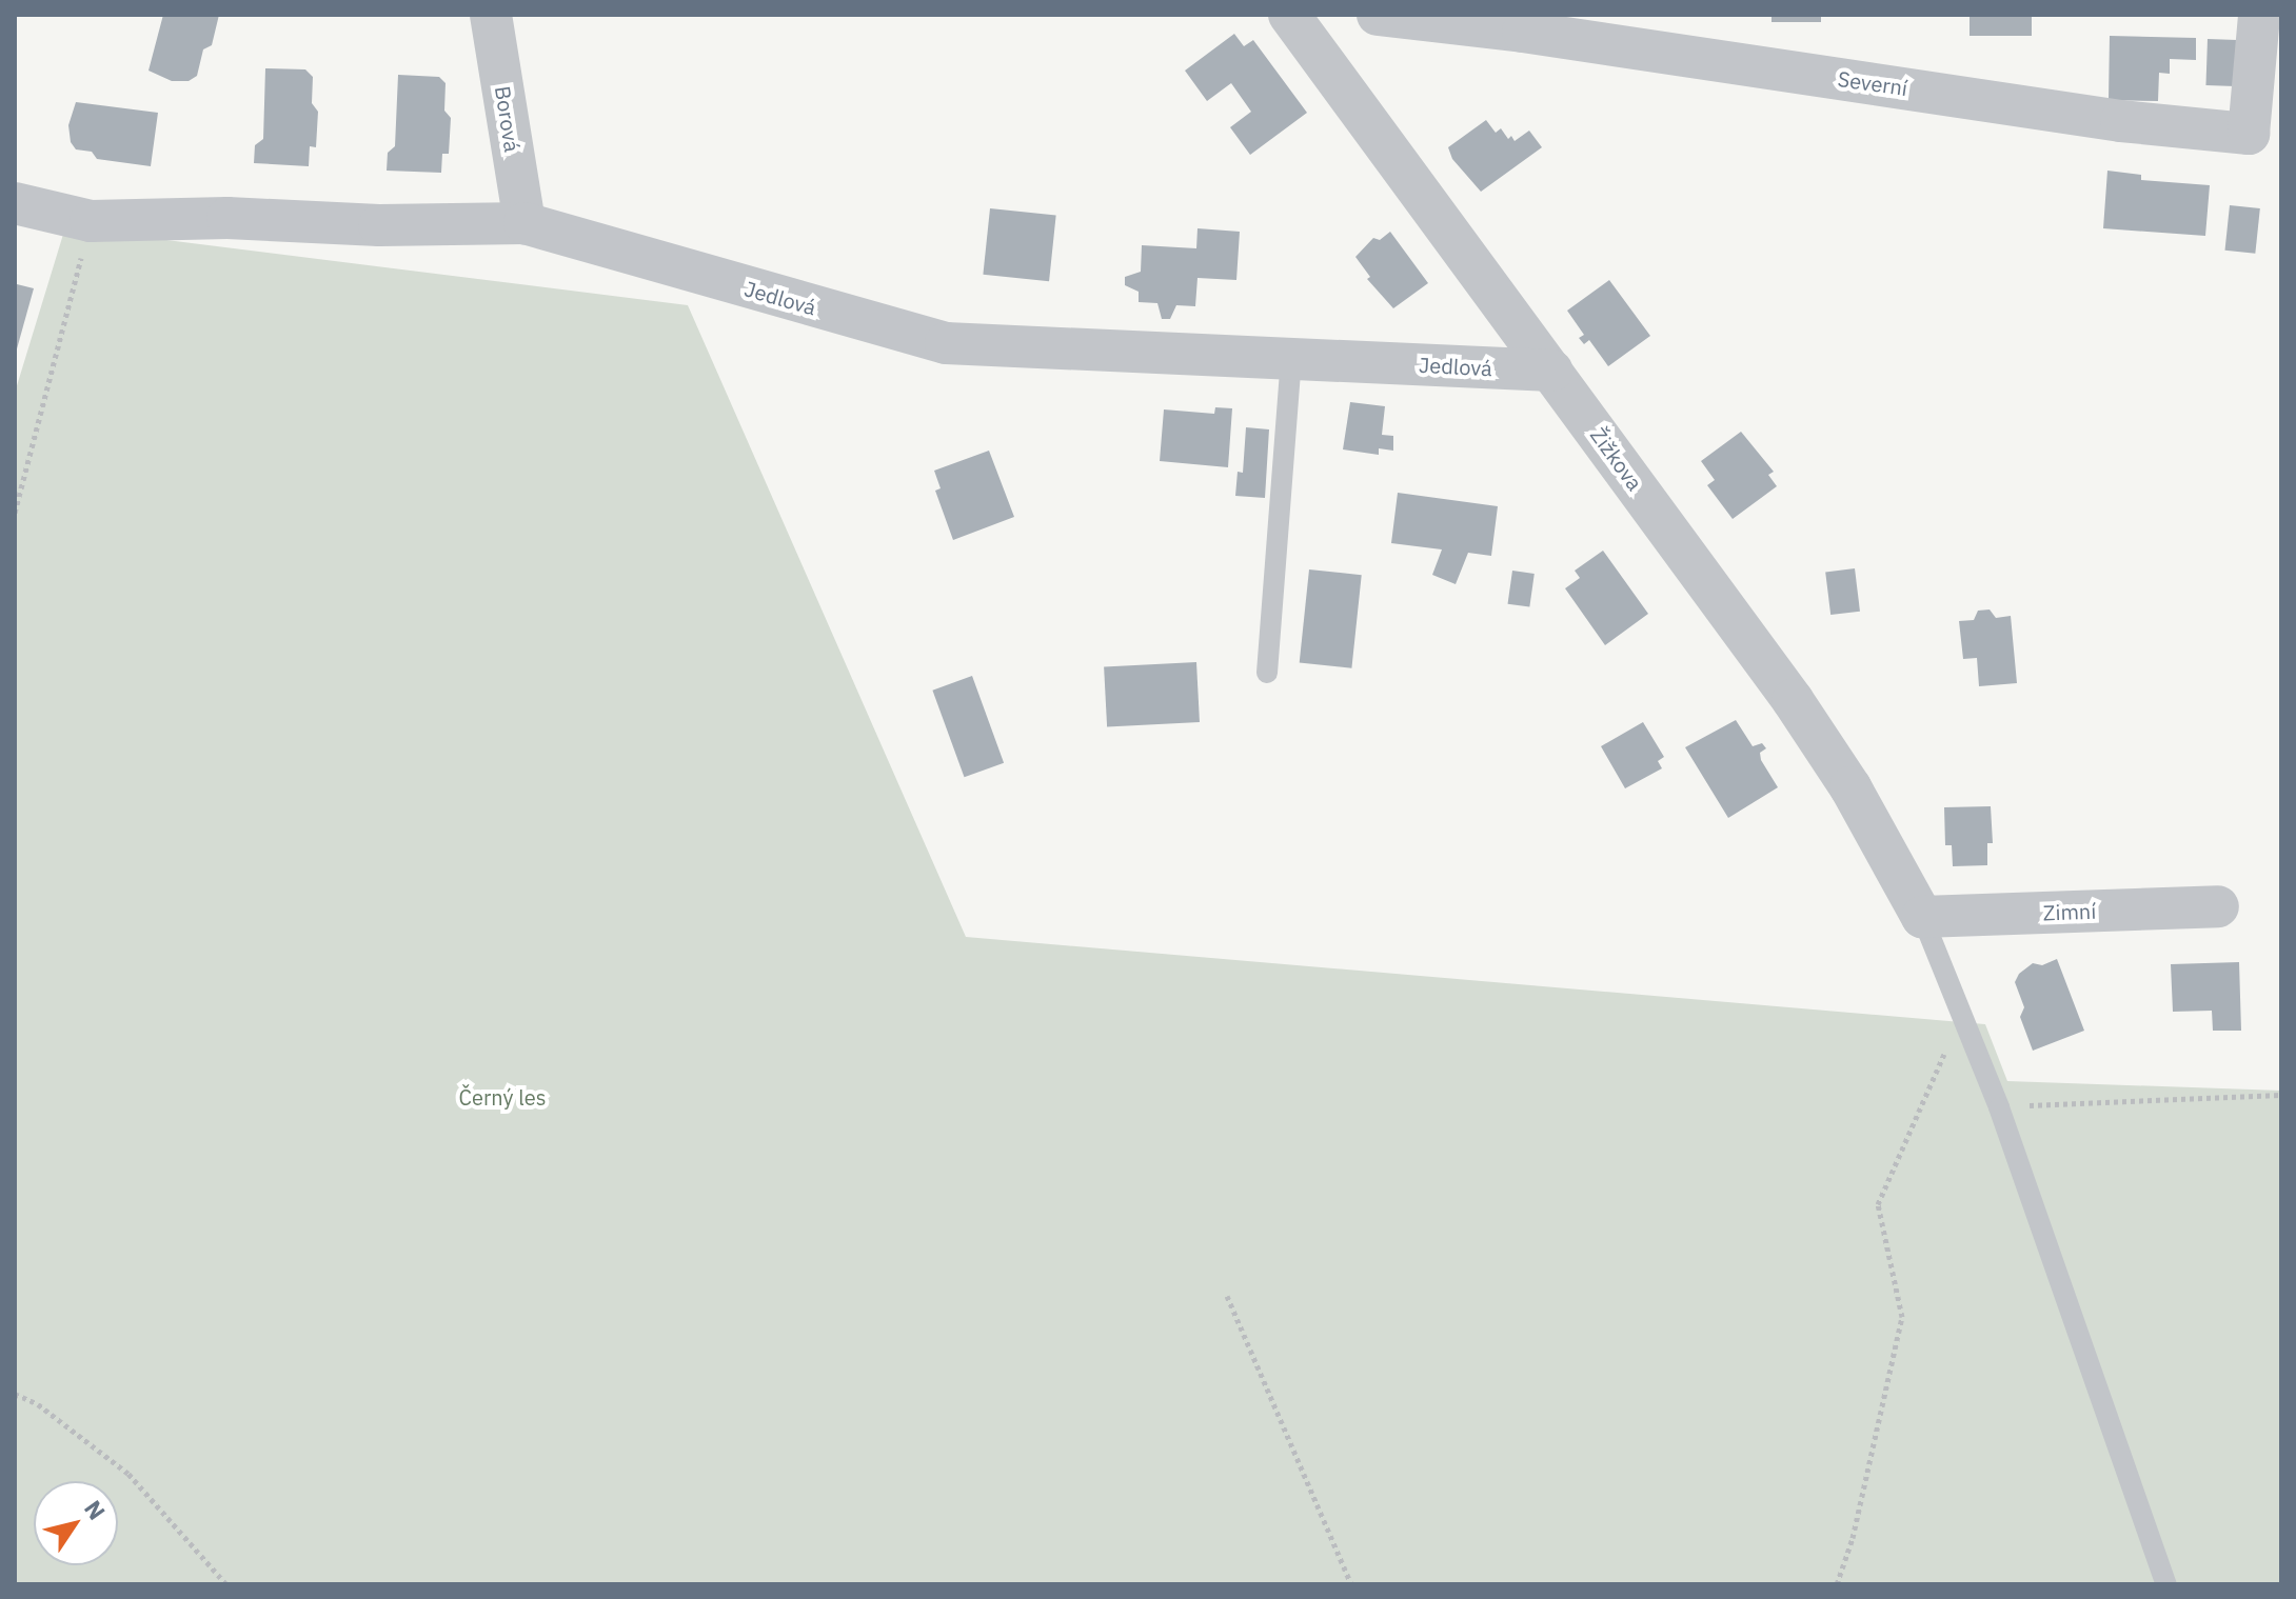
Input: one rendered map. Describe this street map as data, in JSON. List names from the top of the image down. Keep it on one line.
{"streets":{"street":["Severní","Borová","Jedlová","Žižkova","Zimní"]},"crossings":[["Borová","Jedlová"],["Jedlová","Žižkova"],["Žižkova","Zimní"]],"parks":["Černý les"],"north":"top right"}
